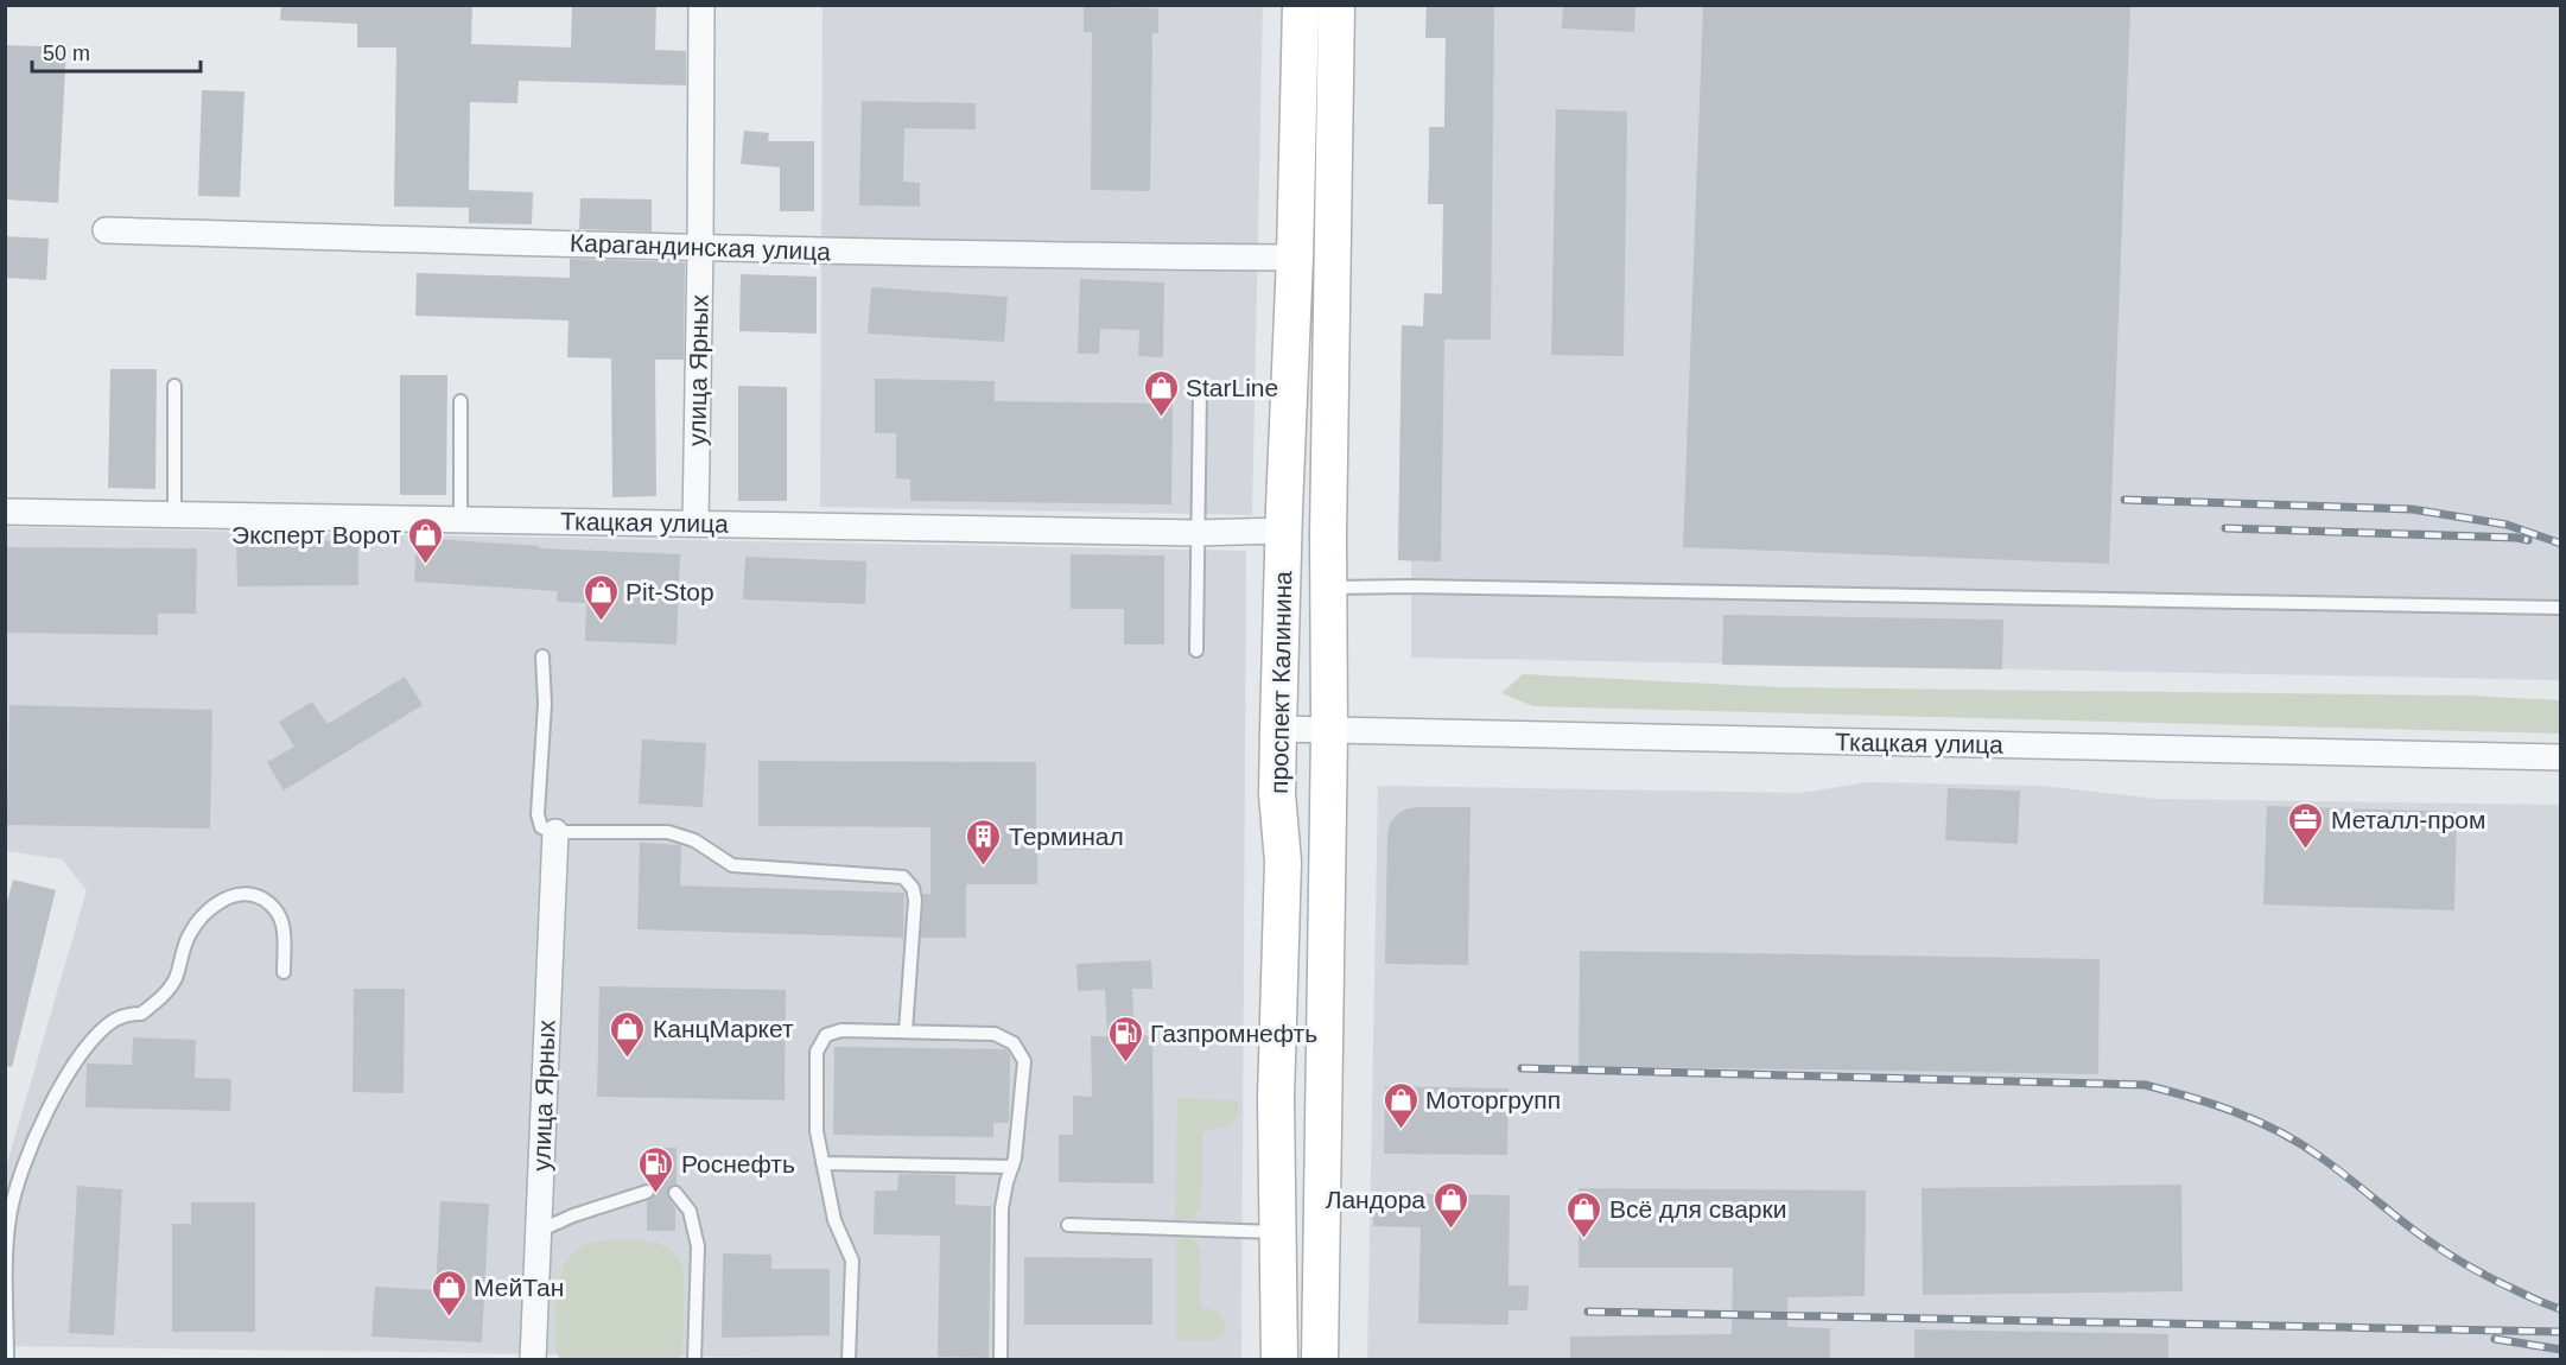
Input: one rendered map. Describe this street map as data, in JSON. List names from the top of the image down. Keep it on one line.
{"streets":{"main road":["проспект Калинина"],"street":["Карагандинская улица","улица Ярных","Ткацкая улица"]},"crossings":[["Карагандинская улица","улица Ярных"],["Карагандинская улица","проспект Калинина"],["улица Ярных","Ткацкая улица"],["Ткацкая улица","проспект Калинина"]],"places":{"shop":["StarLine","Эксперт Ворот","Pit-Stop","КанцМаркет","Моторгрупп","Ландора","Всё для сварки","МейТан"],"office":["Металл-пром"],"building":["Терминал"],"fuel station":["Газпромнефть","Роснефть"]},"scale_bar":"50 m"}
